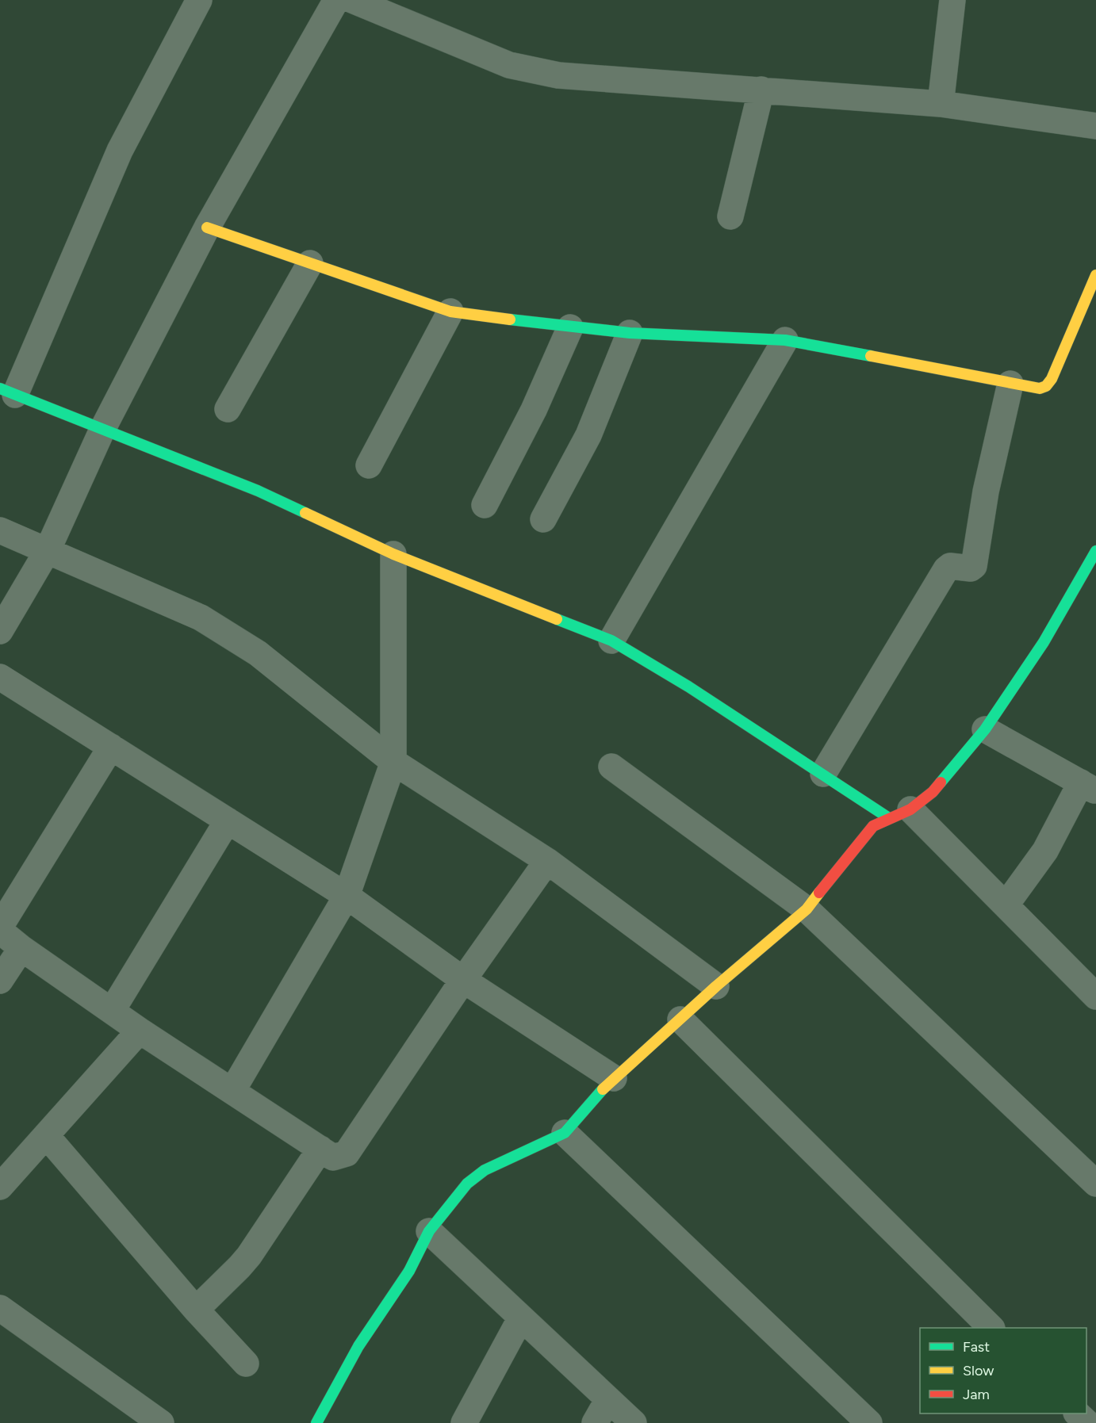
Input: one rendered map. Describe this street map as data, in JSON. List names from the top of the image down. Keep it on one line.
{"legend":["Fast","Slow","Jam"]}
